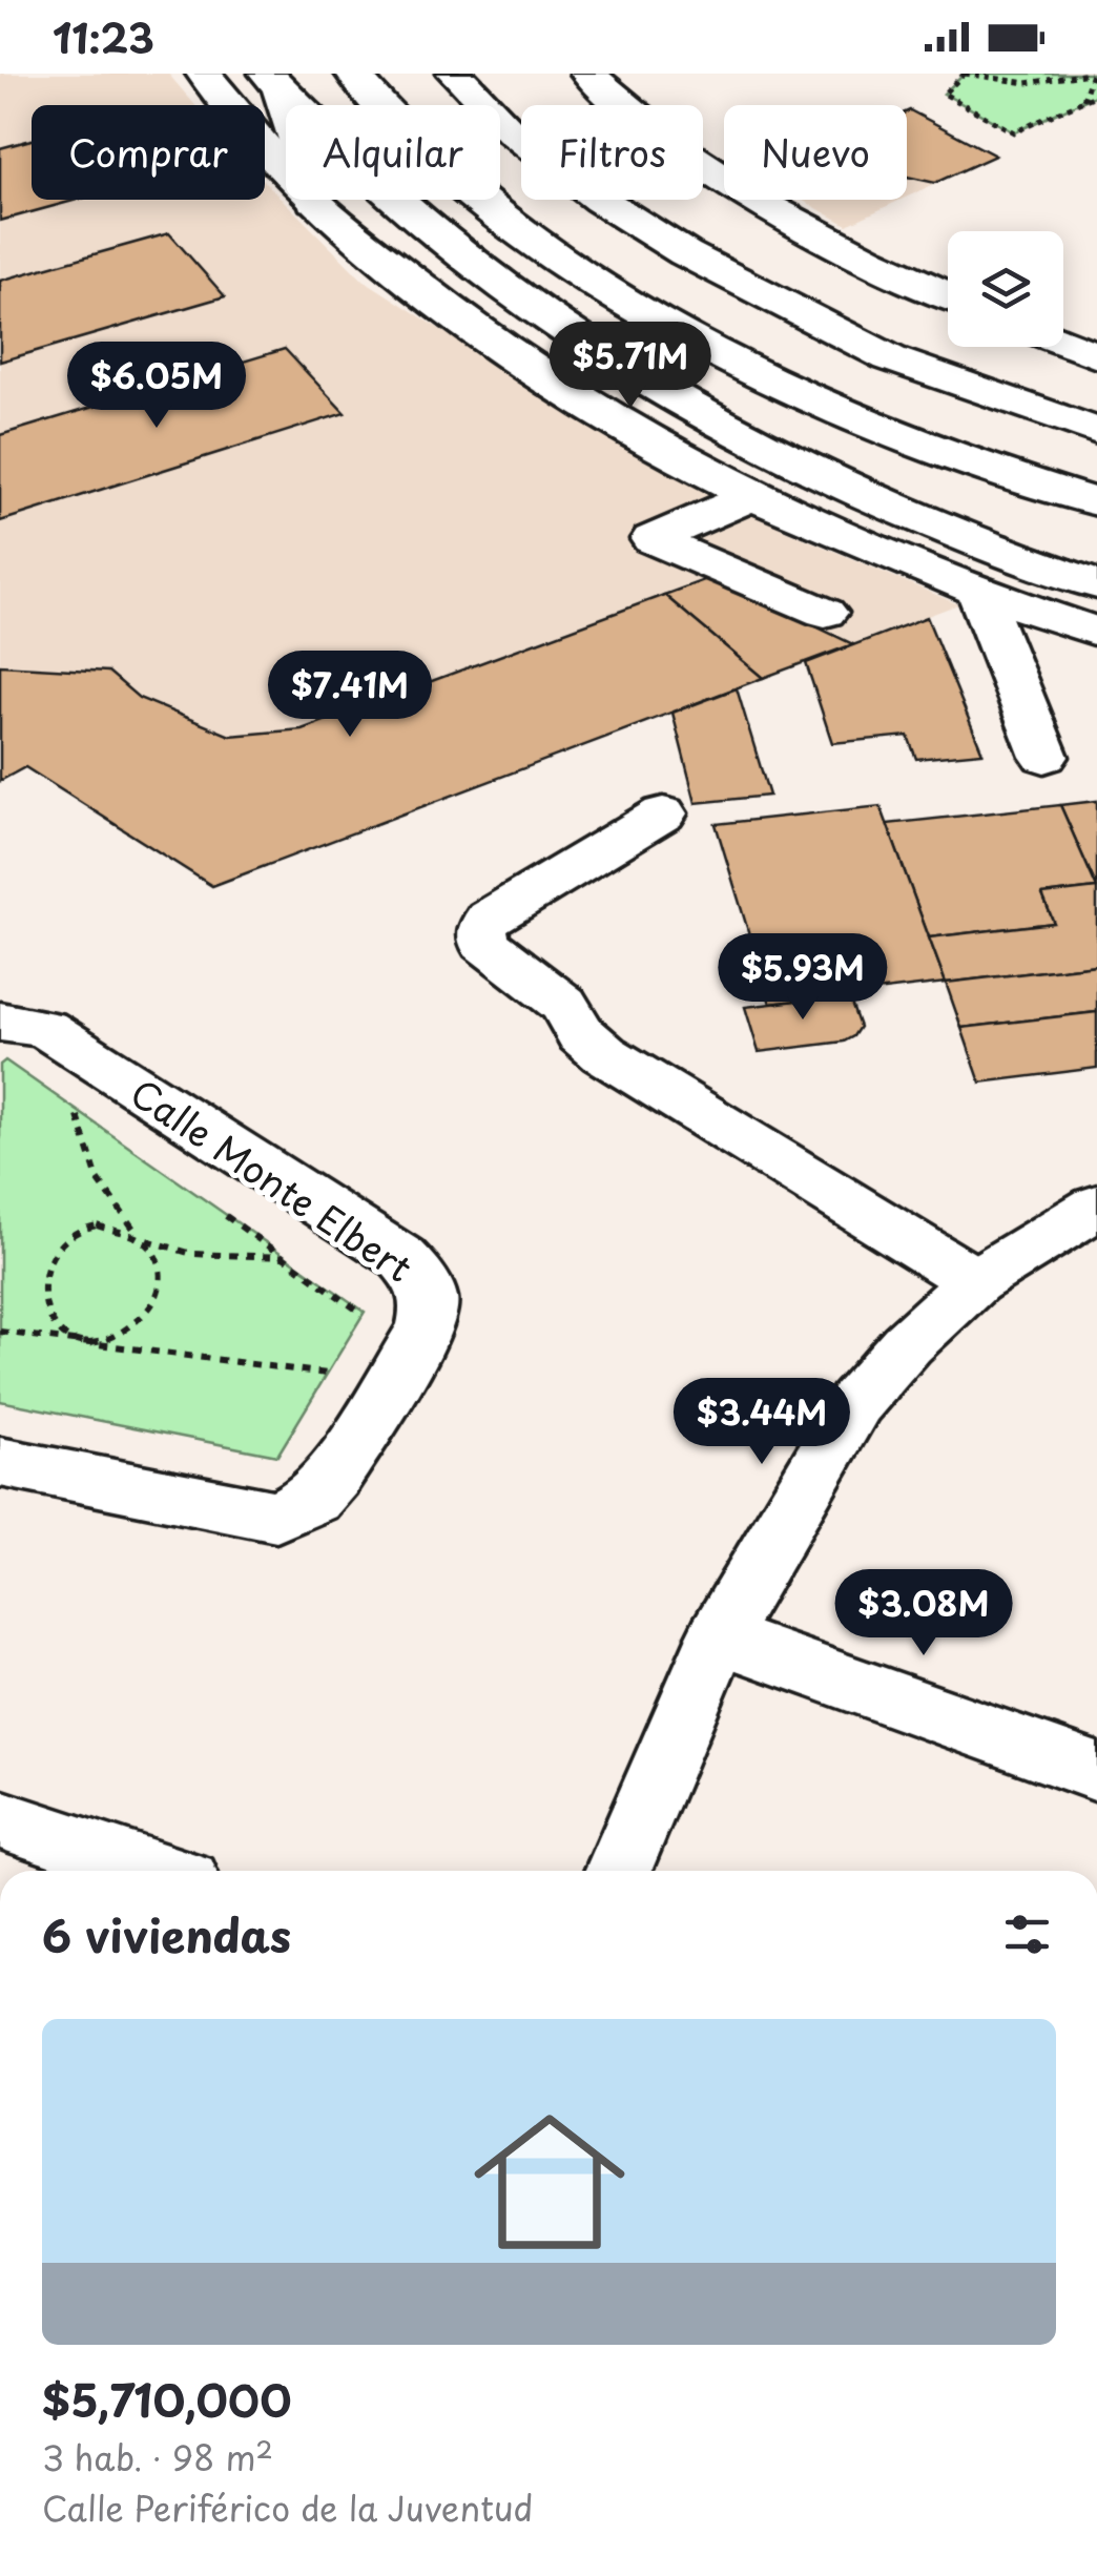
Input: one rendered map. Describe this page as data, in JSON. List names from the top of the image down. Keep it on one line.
{"streets":{"main road":["Calle Monte Elbert"]},"page":{"status":"11:23","chip":["Comprar","Alquilar","Filtros","Nuevo"],"price":["$5.71M","$6.05M","$7.41M","$5.93M","$3.44M","$3.08M"],"heading":"6 viviendas","list":[{"name":"$5,710,000","note":"3 hab. · 98 m² · Calle Periférico de la Juventud"}]}}
